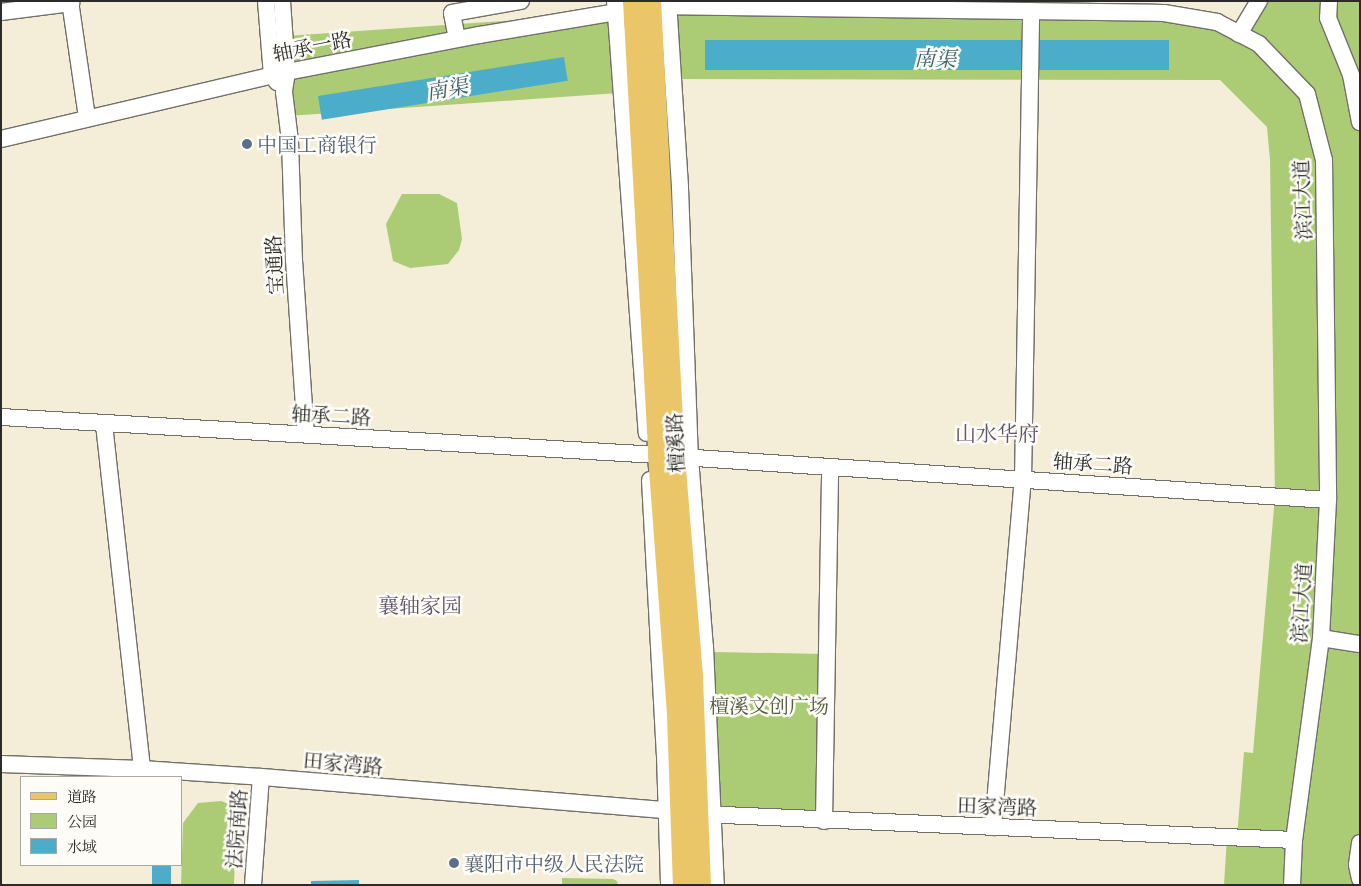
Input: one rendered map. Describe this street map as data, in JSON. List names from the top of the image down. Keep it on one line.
{"streets":{"main road":["檀溪路"],"street":["轴承一路","滨江大道","宝通路","轴承二路","田家湾路","法院南路"]},"crossings":[["轴承一路","滨江大道"],["轴承一路","宝通路"],["轴承一路","檀溪路"],["滨江大道","轴承二路"],["滨江大道","檀溪路"],["滨江大道","田家湾路"],["宝通路","轴承二路"],["轴承二路","檀溪路"],["檀溪路","田家湾路"],["田家湾路","法院南路"]],"districts":["山水华府","襄轴家园"],"water":["南渠"],"parks":["檀溪文创广场"],"places":["中国工商银行","襄阳市中级人民法院"],"legend":["道路","公园","水域"]}
